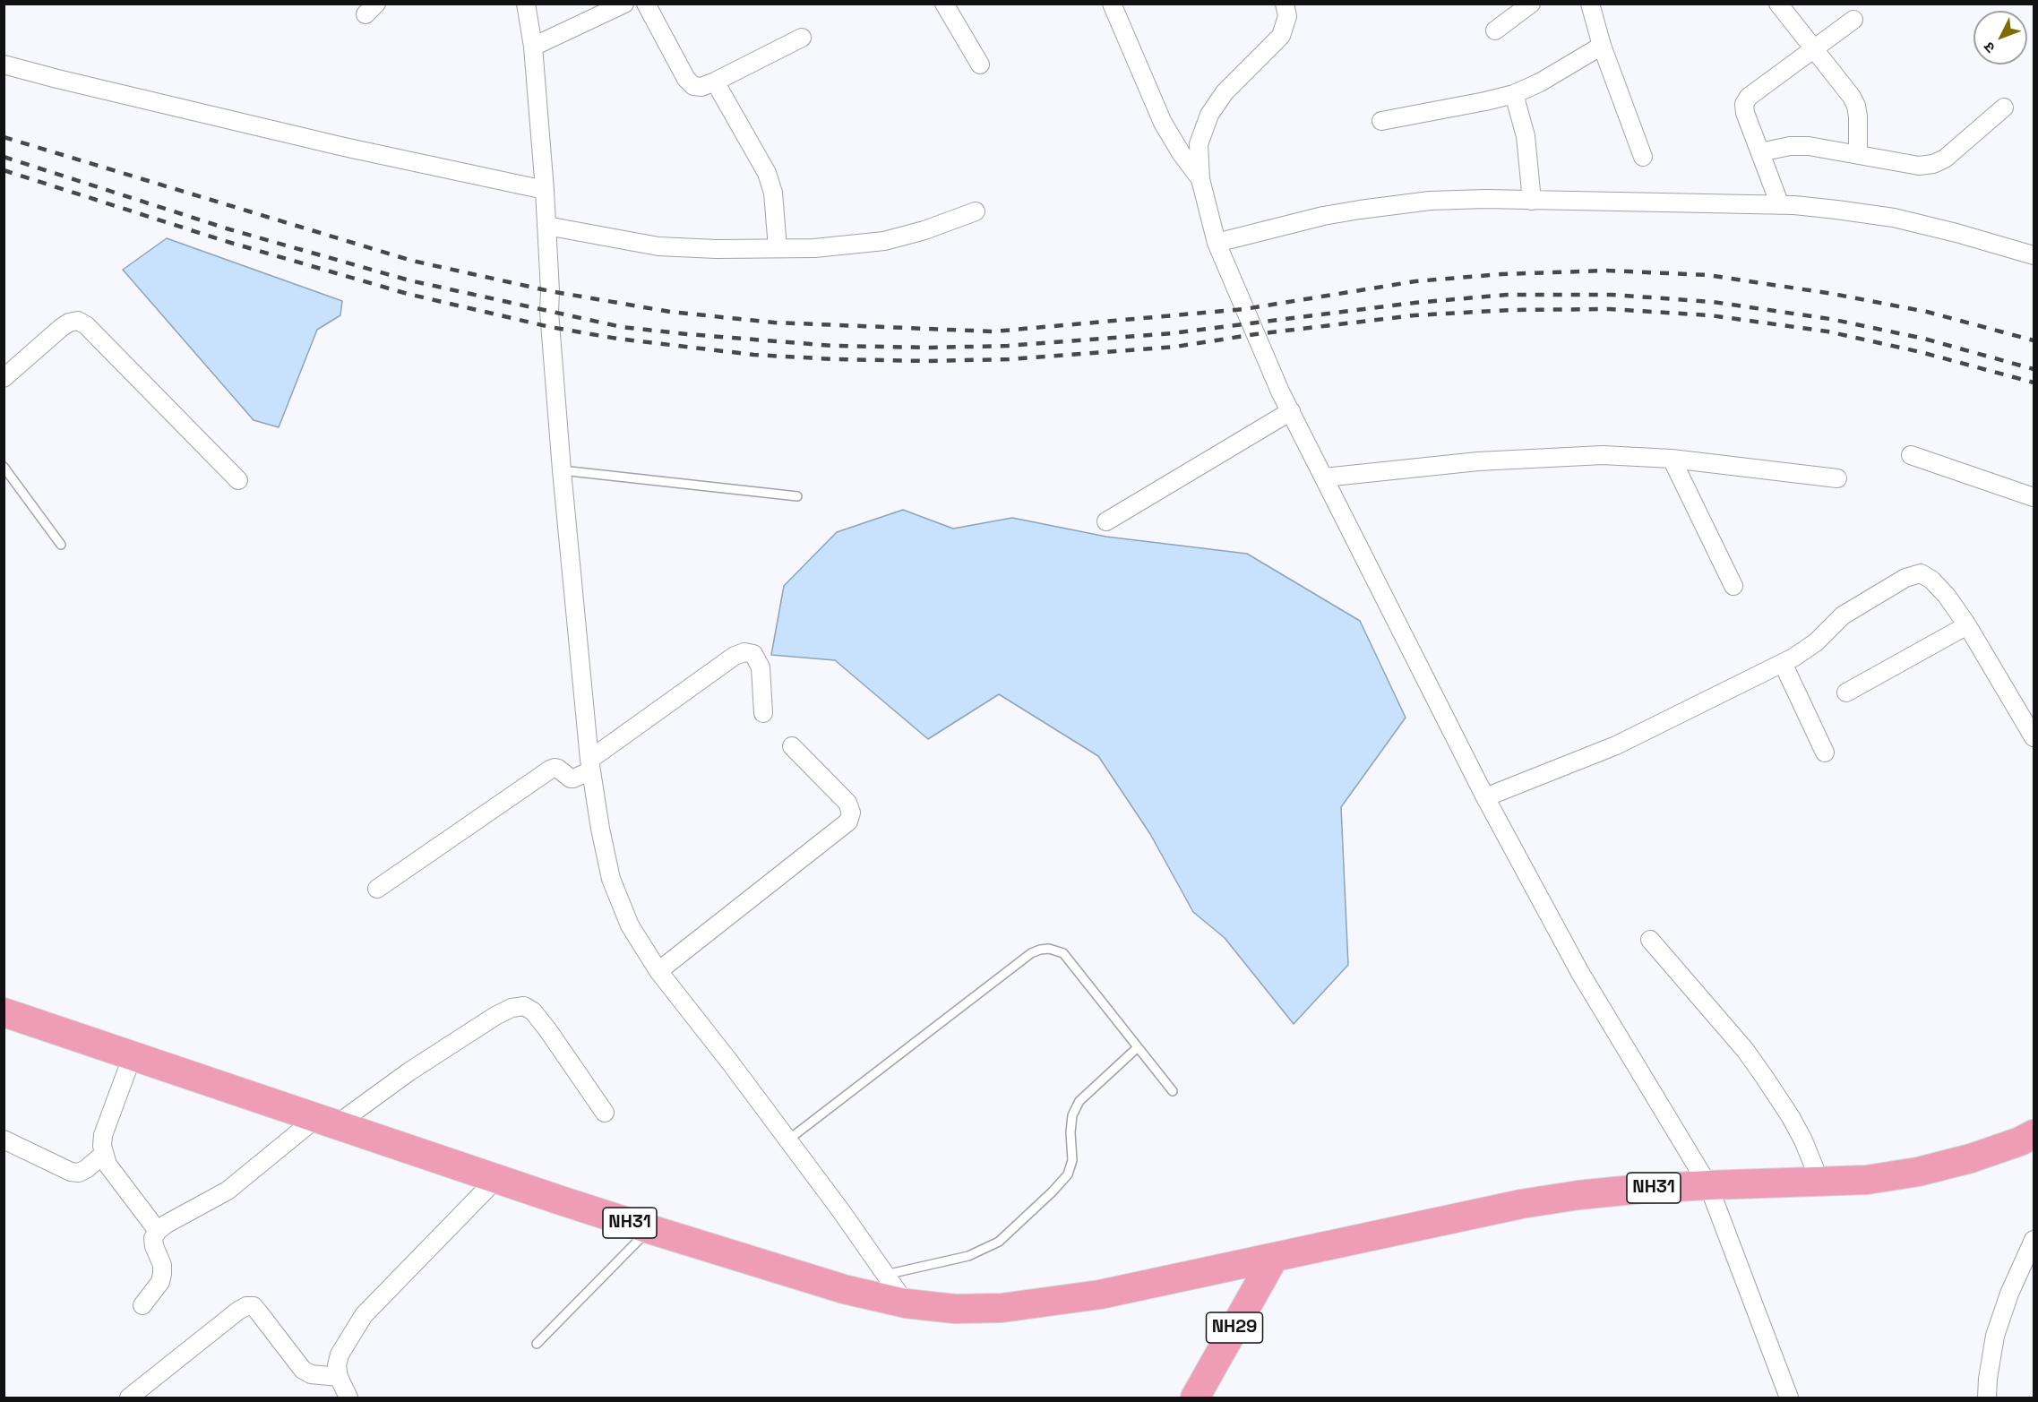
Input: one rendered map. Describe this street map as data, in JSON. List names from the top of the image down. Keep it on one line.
{"streets":{"highway":["NH31","NH29"]},"crossings":[["NH31","NH29"]],"north":"bottom left"}
